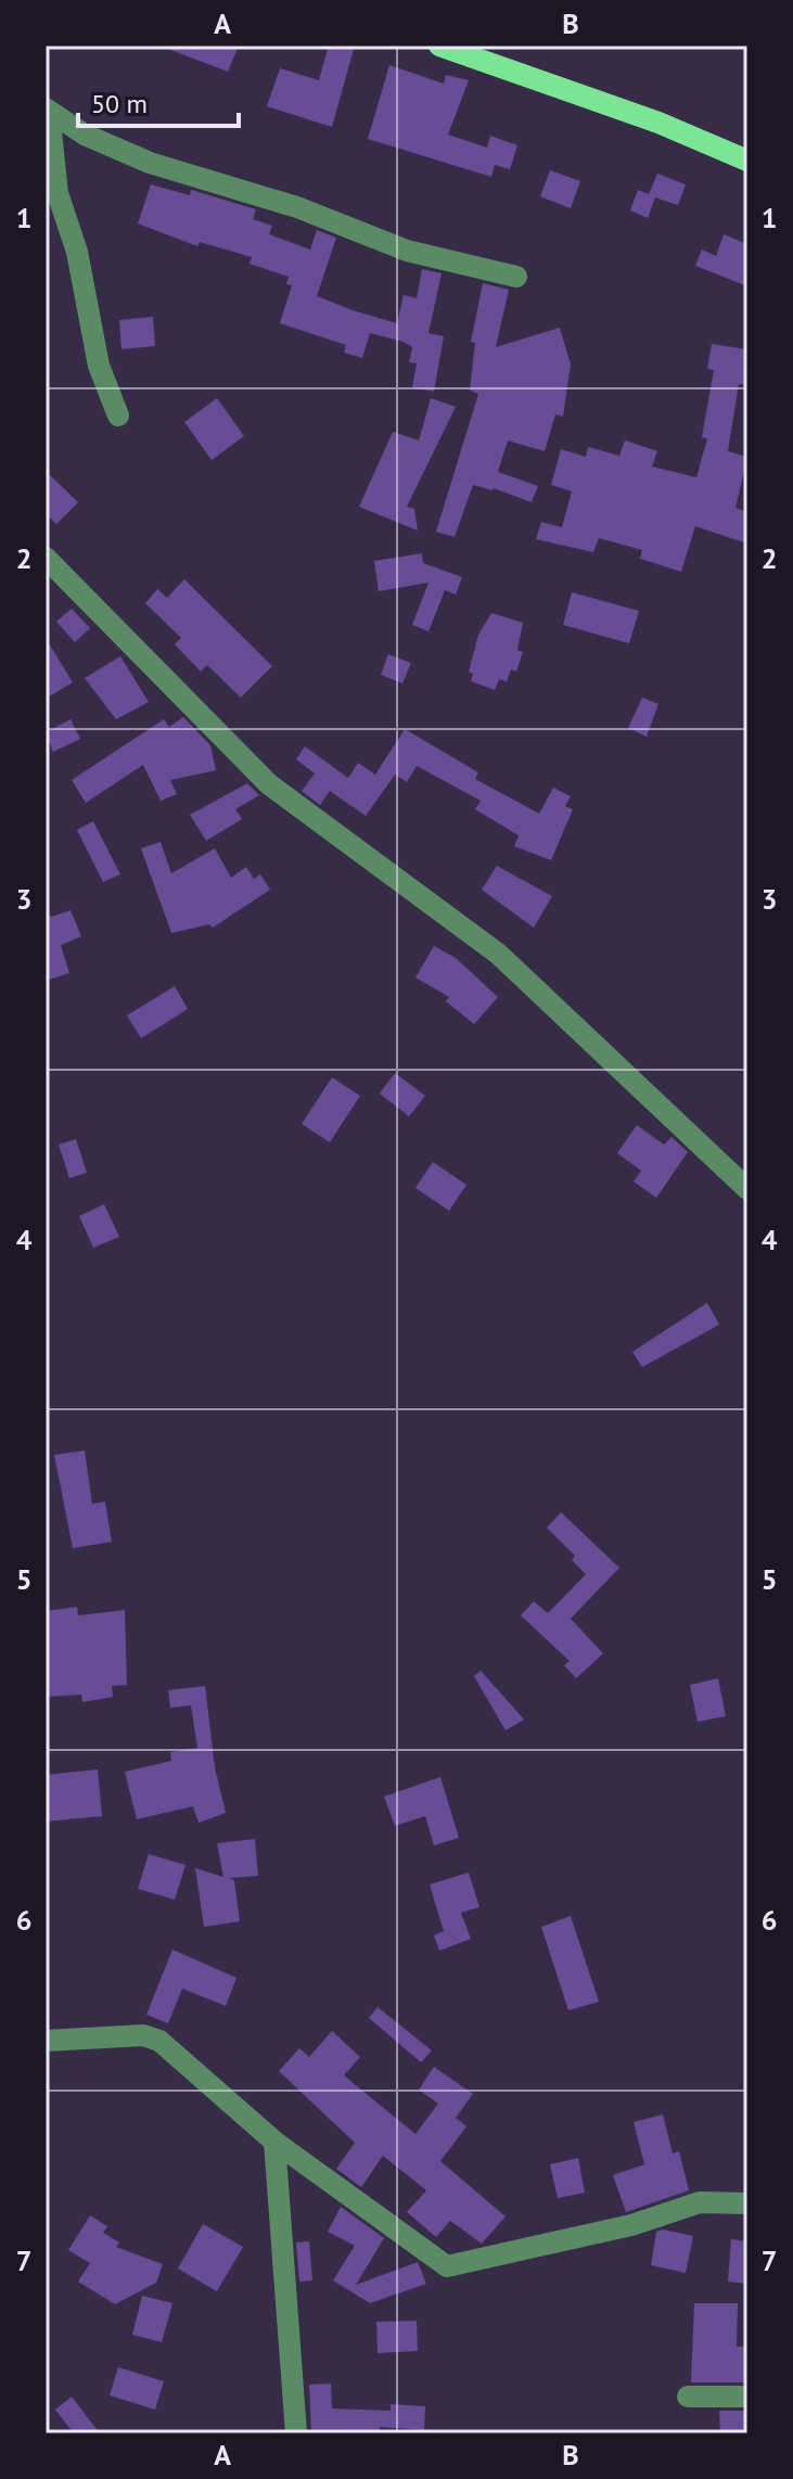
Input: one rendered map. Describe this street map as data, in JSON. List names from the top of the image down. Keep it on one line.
{"scale_bar":"50 m","grid":{"columns":["A","B"],"rows":["1","2","3","4","5","6","7"]}}
